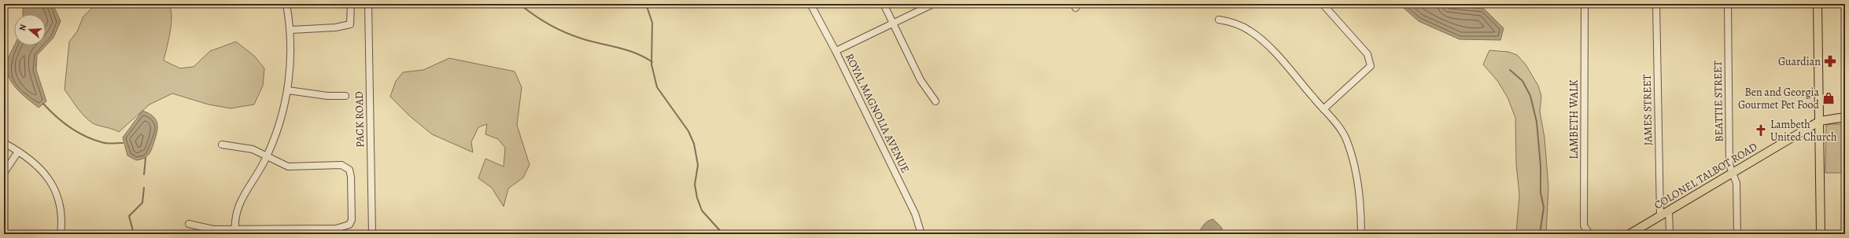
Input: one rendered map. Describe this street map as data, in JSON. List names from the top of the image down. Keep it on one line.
{"streets":{"main road":["COLONEL TALBOT ROAD"],"street":["BEATTIE STREET","JAMES STREET","ROYAL MAGNOLIA AVENUE","PACK ROAD","LAMBETH WALK"]},"crossings":[["BEATTIE STREET","COLONEL TALBOT ROAD"],["JAMES STREET","COLONEL TALBOT ROAD"]],"places":{"pharmacy":["Guardian"],"shop":["Ben and Georgia Gourmet Pet Food"],"church":["Lambeth United Church"]},"north":"left"}
